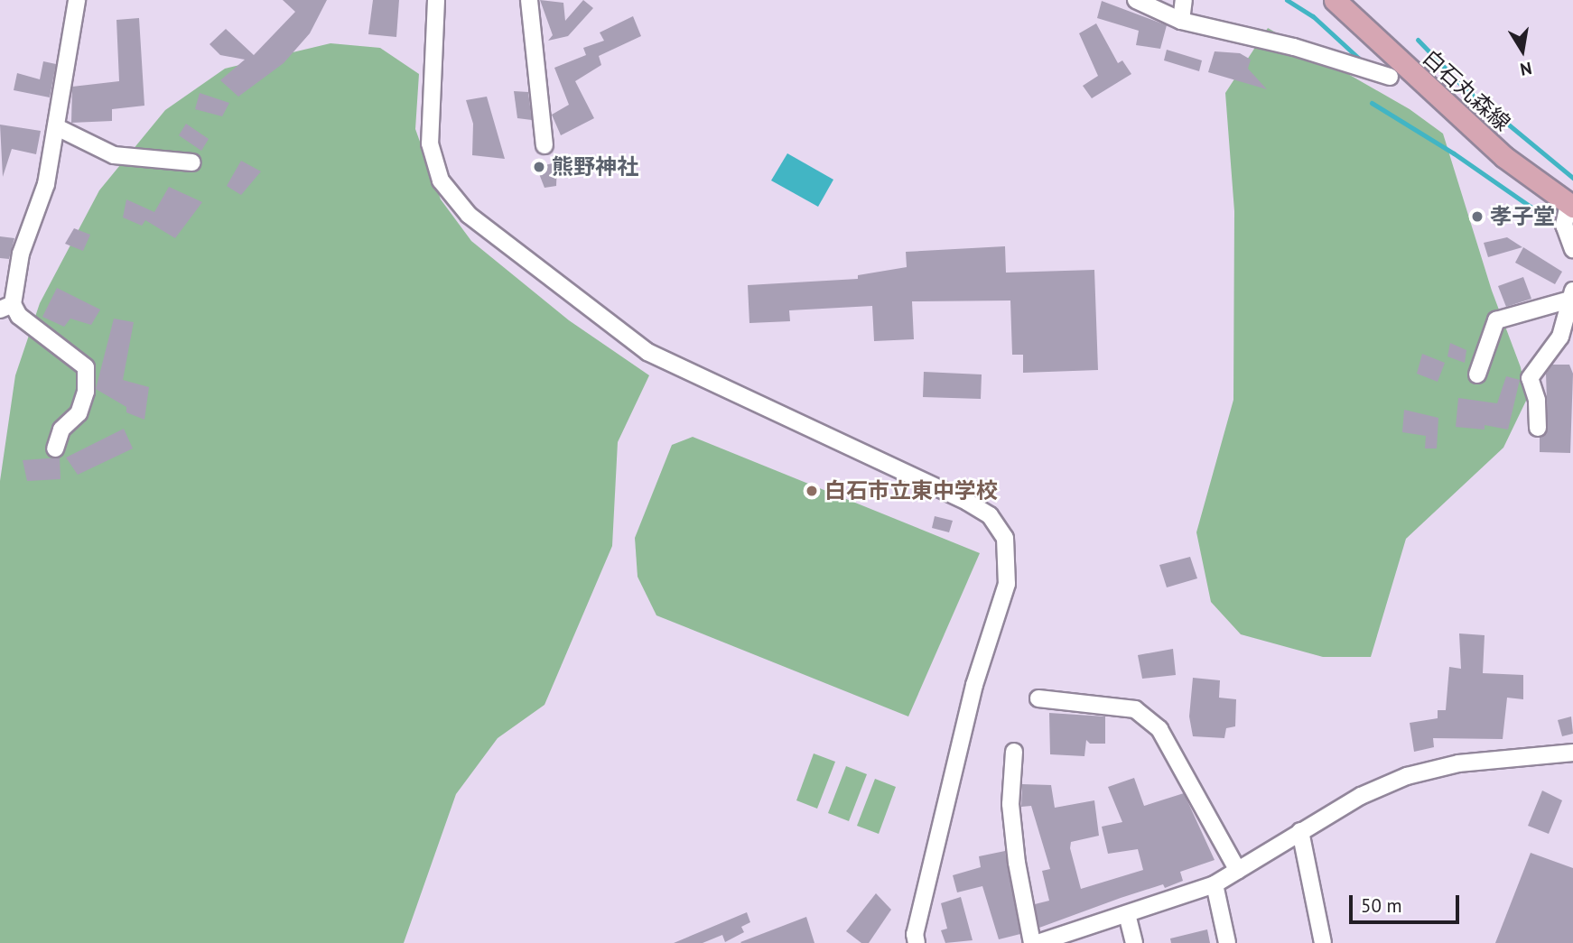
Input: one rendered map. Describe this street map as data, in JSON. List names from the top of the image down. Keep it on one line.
{"streets":{"main road":["白石丸森線"]},"places":["熊野神社","孝子堂","白石市立東中学校"],"scale_bar":"50 m","north":"bottom"}
